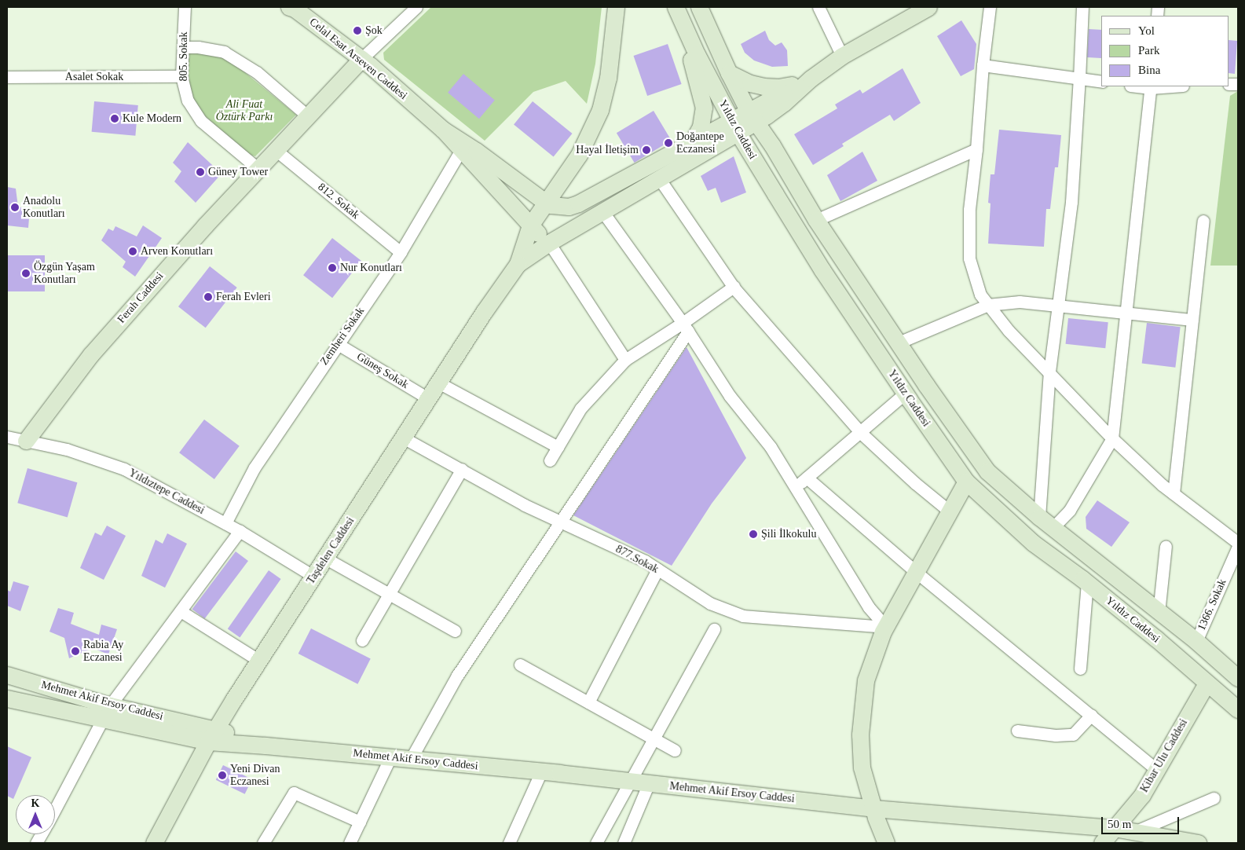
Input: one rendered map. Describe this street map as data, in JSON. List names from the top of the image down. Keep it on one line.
{"streets":{"main road":["Celal Esat Arseven Caddesi","Yıldız Caddesi","Ferah Caddesi","Taşdelen Caddesi","Mehmet Akif Ersoy Caddesi","Kibar Ulu Caddesi"],"street":["805. Sokak","Asalet Sokak","812. Sokak","Zemheri Sokak","Güneş Sokak","Yıldıztepe Caddesi","877.Sokak","1366. Sokak"]},"crossings":[["805. Sokak","Asalet Sokak"],["805. Sokak","Ferah Caddesi"],["Celal Esat Arseven Caddesi","Ferah Caddesi"],["Yıldız Caddesi","1366. Sokak"],["Yıldız Caddesi","Kibar Ulu Caddesi"],["812. Sokak","Ferah Caddesi"],["812. Sokak","Zemheri Sokak"],["Ferah Caddesi","Yıldıztepe Caddesi"],["Zemheri Sokak","Güneş Sokak"],["Zemheri Sokak","Yıldıztepe Caddesi"],["Güneş Sokak","Taşdelen Caddesi"],["Yıldıztepe Caddesi","Taşdelen Caddesi"],["Taşdelen Caddesi","877.Sokak"],["Taşdelen Caddesi","Mehmet Akif Ersoy Caddesi"],["Mehmet Akif Ersoy Caddesi","Kibar Ulu Caddesi"]],"parks":["Ali Fuat Öztürk Parkı"],"places":["Şok","Kule Modern","Doğantepe Eczanesi","Hayal İletişim","Güney Tower","Anadolu Konutları","Arven Konutları","Nur Konutları","Özgün Yaşam Konutları","Ferah Evleri","Şili İlkokulu","Rabia Ay Eczanesi","Yeni Divan Eczanesi"],"legend":["Yol","Park","Bina"],"scale_bar":"50 m","north":"top"}
